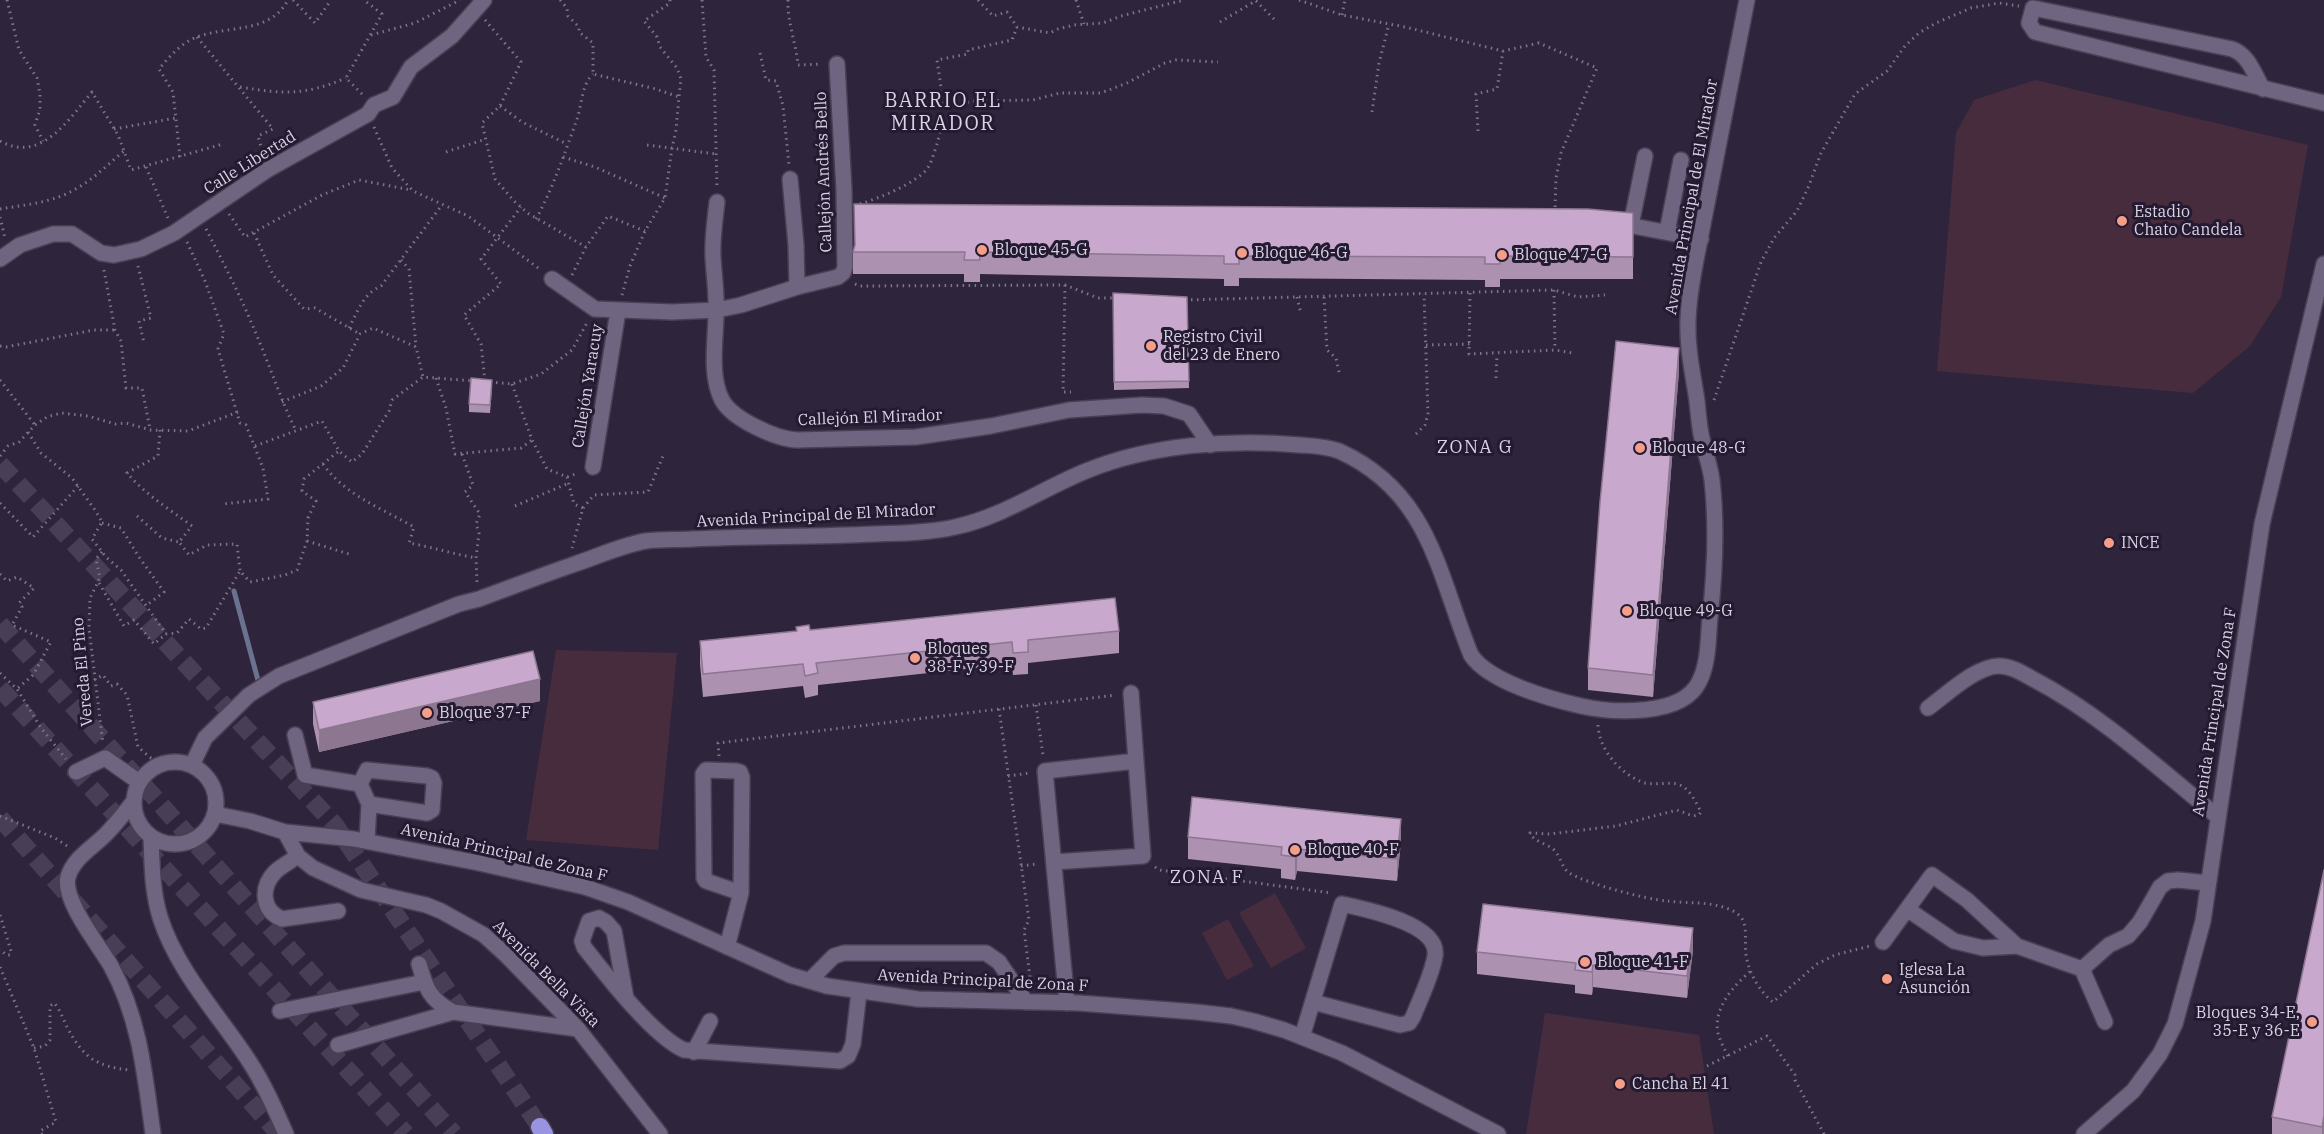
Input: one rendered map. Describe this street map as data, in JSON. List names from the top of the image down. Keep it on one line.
{"streets":{"street":["Calle Libertad","Callejón Andrés Bello","Avenida Principal de El Mirador","Callejón Yaracuy","Callejón El Mirador","Avenida Principal de Zona F","Avenida Bella Vista"],"path":["Vereda El Pino"]},"crossings":[["Avenida Principal de El Mirador","Callejón El Mirador"],["Avenida Principal de El Mirador","Avenida Principal de Zona F"],["Avenida Principal de Zona F","Avenida Bella Vista"]],"districts":["BARRIO EL MIRADOR","ZONA G","ZONA F"],"places":["Estadio Chato Candela","Bloque 45-G","Bloque 46-G","Bloque 47-G","Registro Civil del 23 de Enero","Bloque 48-G","INCE","Bloque 49-G","Bloques 38-F y 39-F","Bloque 37-F","Bloque 40-F","Bloque 41-F","Iglesa La Asunción","Bloques 34-E, 35-E y 36-E","Cancha El 41"]}
